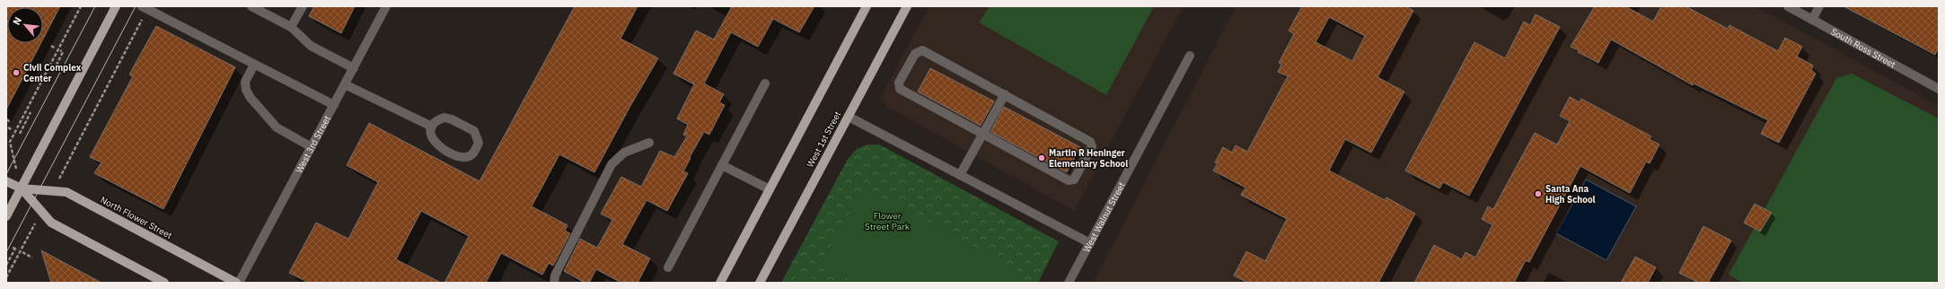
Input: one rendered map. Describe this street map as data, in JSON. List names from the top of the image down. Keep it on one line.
{"streets":{"main road":["West 1st Street","North Flower Street"],"street":["South Ross Street","West 3rd Street","West Walnut Street"]},"parks":["Flower Street Park"],"places":["Civil Complex Center","Martin R Heninger Elementary School","Santa Ana High School"],"north":"top left"}
